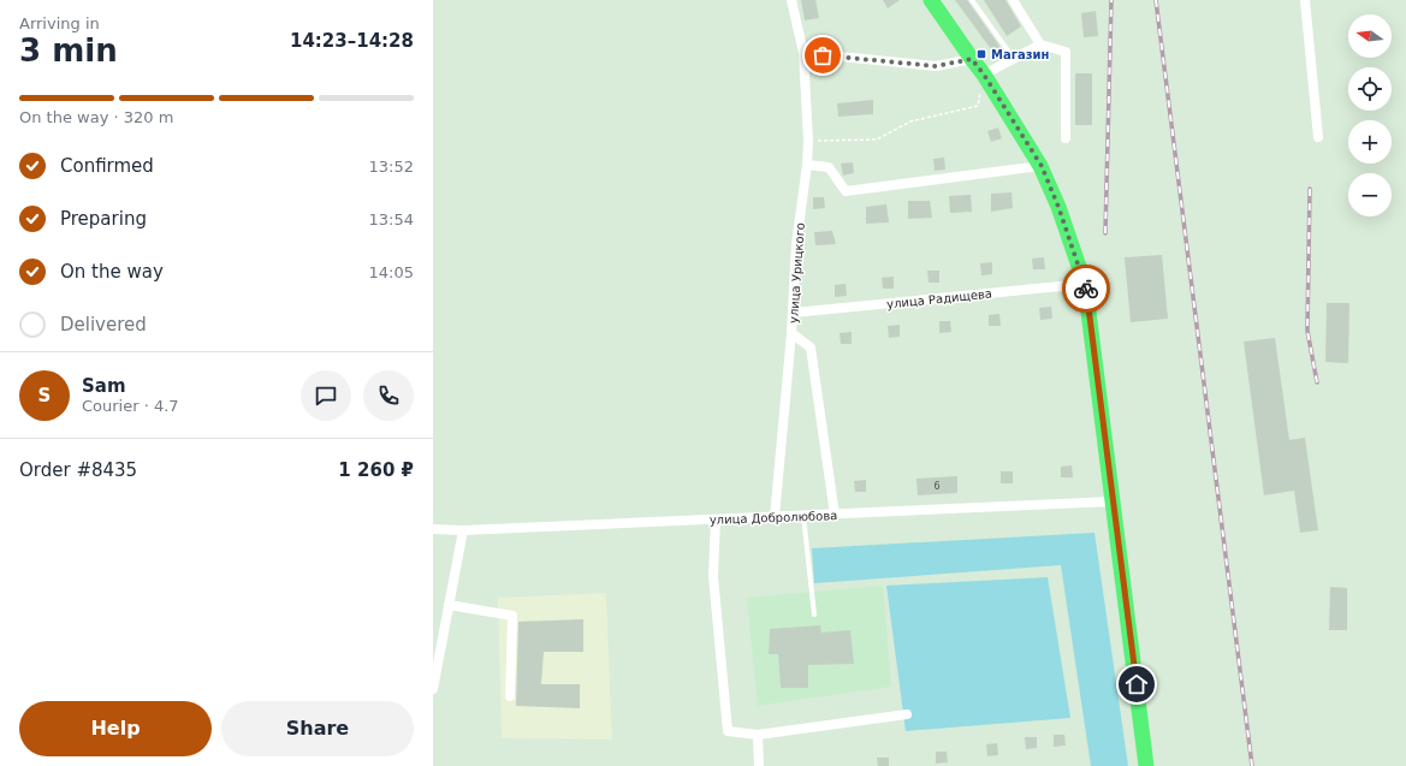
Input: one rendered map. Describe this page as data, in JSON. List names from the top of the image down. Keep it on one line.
{"streets":{"street":["улица Урицкого","улица Радищева","улица Добролюбова"]},"crossings":[["улица Урицкого","улица Радищева"],["улица Урицкого","улица Добролюбова"]],"places":{"transit":["Магазин"]},"house_numbers":["6"],"north":"left","page":{"heading":["3 min","Arriving in","14:23–14:28"],"panel":["Sam","Courier · 4.7","Order #8435","1 260 ₽"],"map_buttons":["+","−"],"bar":"On the way · 320 m","list":[["Confirmed","13:52"],["Preparing","13:54"],["On the way","14:05"],"Delivered"],"round":"S","buttons":["Help","Share"]}}
